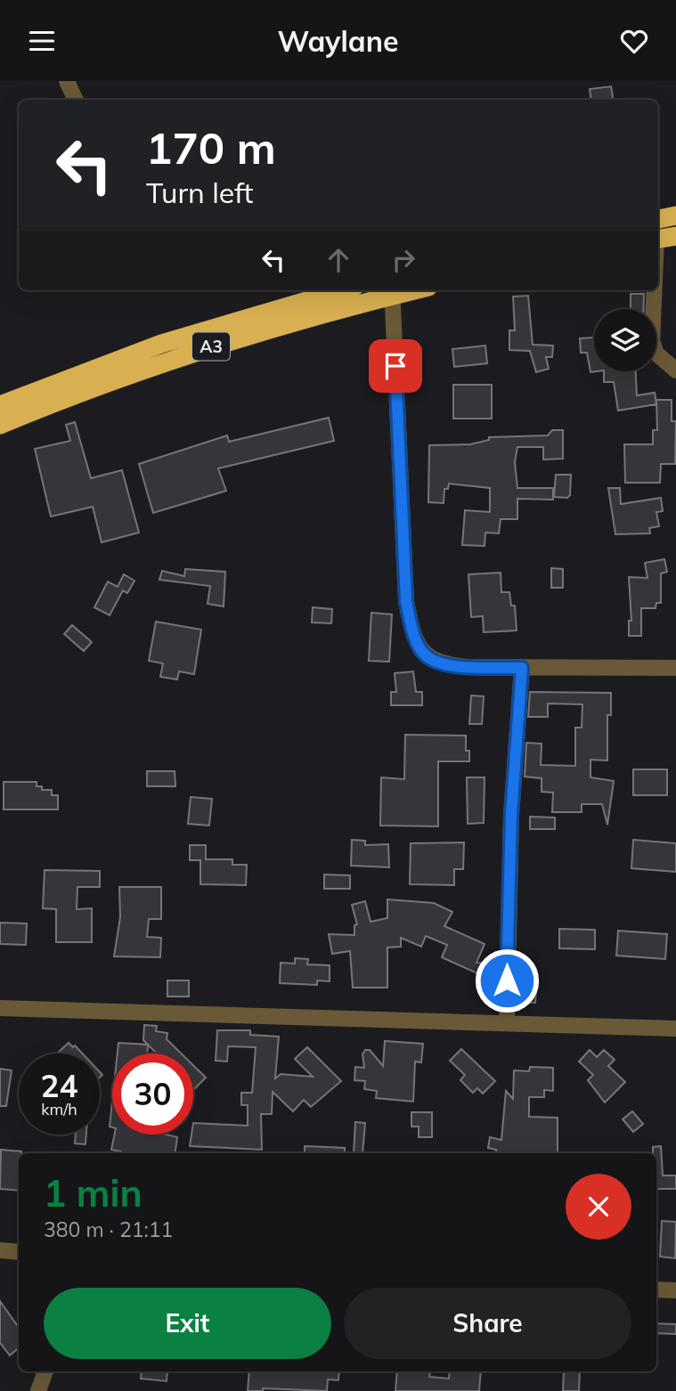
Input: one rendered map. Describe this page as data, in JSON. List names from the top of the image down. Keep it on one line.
{"streets":{"highway":["A3"]},"page":{"header":"Waylane","turn":["170 m","Turn left"],"speed":"24 km/h","limit":"30","heading":["1 min","380 m · 21:11"],"buttons":["Exit","Share"]}}
